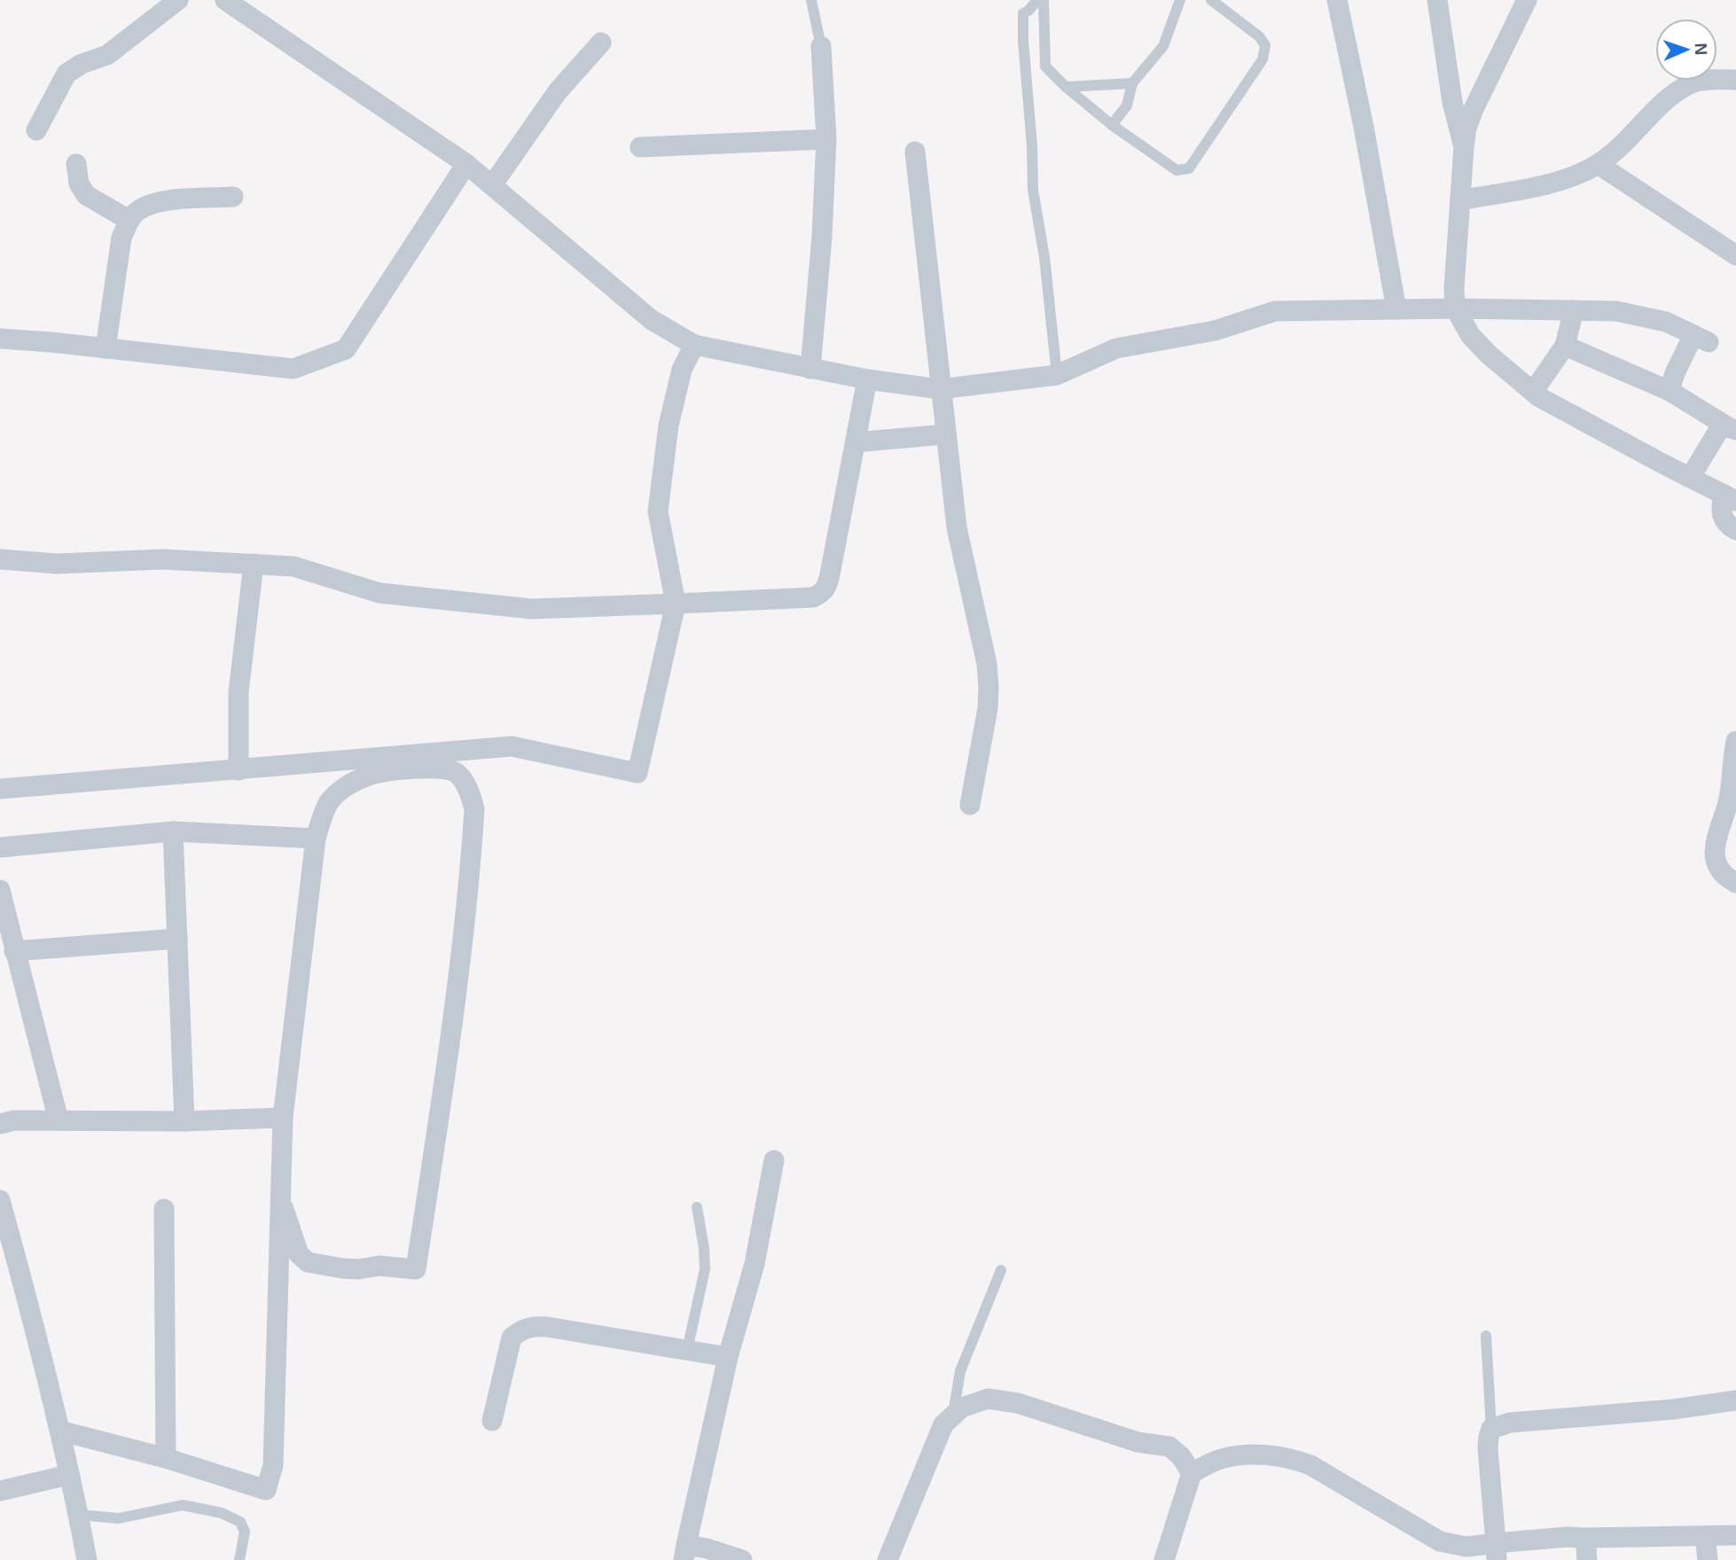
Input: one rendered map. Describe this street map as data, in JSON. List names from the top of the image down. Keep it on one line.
{"north":"right"}
